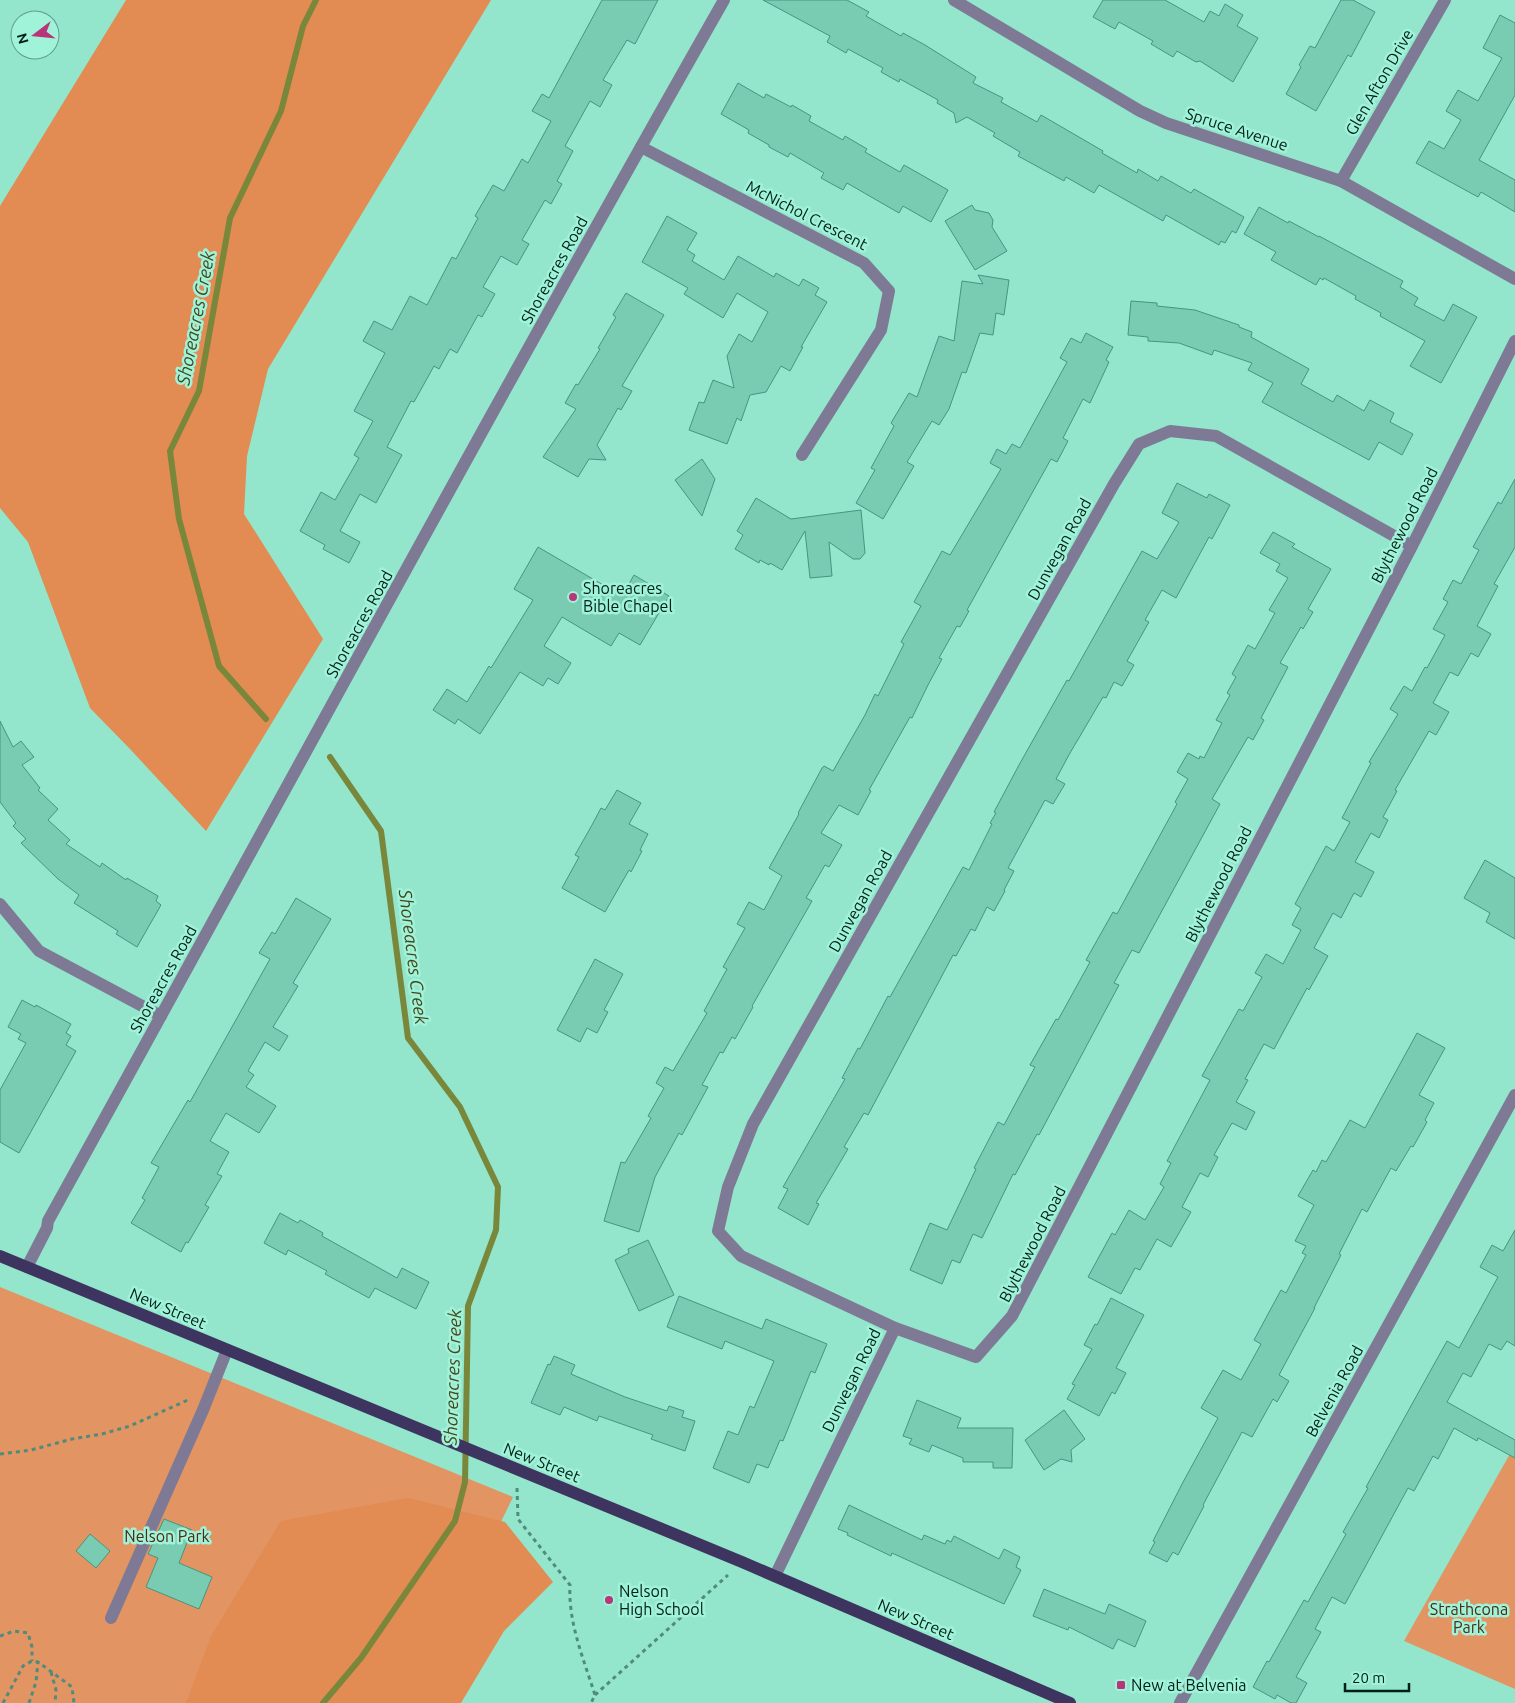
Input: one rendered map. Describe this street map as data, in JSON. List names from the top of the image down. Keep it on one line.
{"streets":{"main road":["New Street"],"street":["Glen Afton Drive","Spruce Avenue","McNichol Crescent","Shoreacres Road","Blythewood Road","Dunvegan Road","Belvenia Road"]},"crossings":[["Glen Afton Drive","Spruce Avenue"],["McNichol Crescent","Shoreacres Road"],["Shoreacres Road","New Street"],["Blythewood Road","Dunvegan Road"],["Dunvegan Road","New Street"]],"water":["Shoreacres Creek"],"parks":["Nelson Park","Strathcona Park"],"places":{"other":["Shoreacres Bible Chapel","Nelson High School"],"transit":["New at Belvenia"]},"scale_bar":"20 m","north":"left"}
